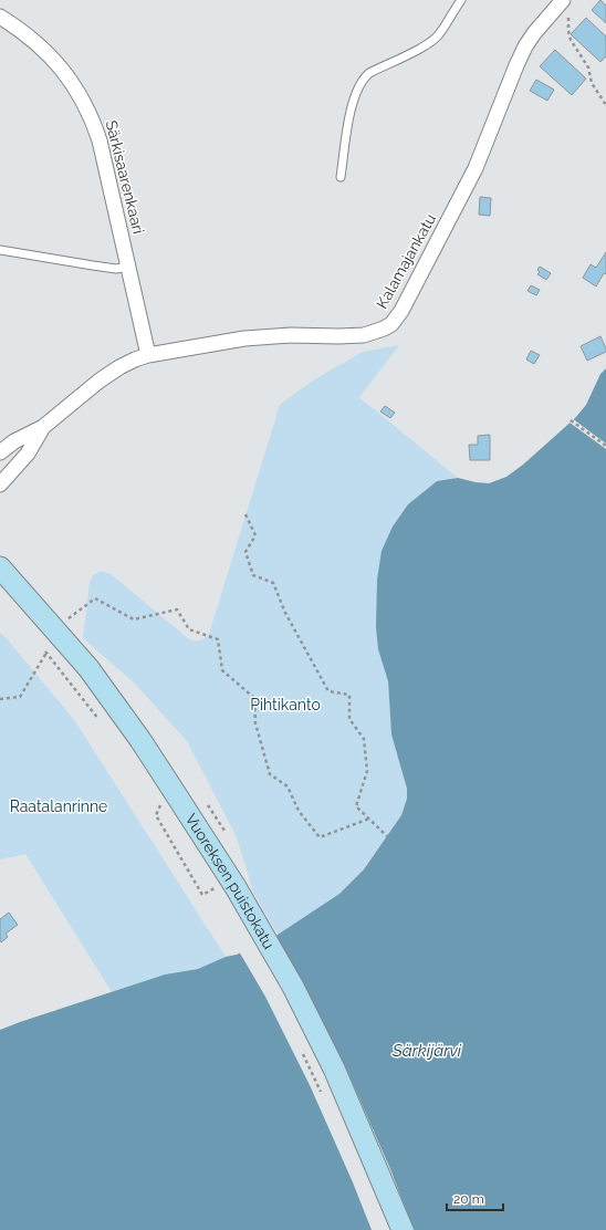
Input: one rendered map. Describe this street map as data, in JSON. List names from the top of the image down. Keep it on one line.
{"streets":{"main road":["Vuoreksen puistokatu"],"street":["Särkisaarenkaari","Kalamajankatu"]},"crossings":[["Särkisaarenkaari","Kalamajankatu"]],"water":["Särkijärvi"],"parks":["Pihtikanto","Raatalanrinne"],"scale_bar":"20 m"}
